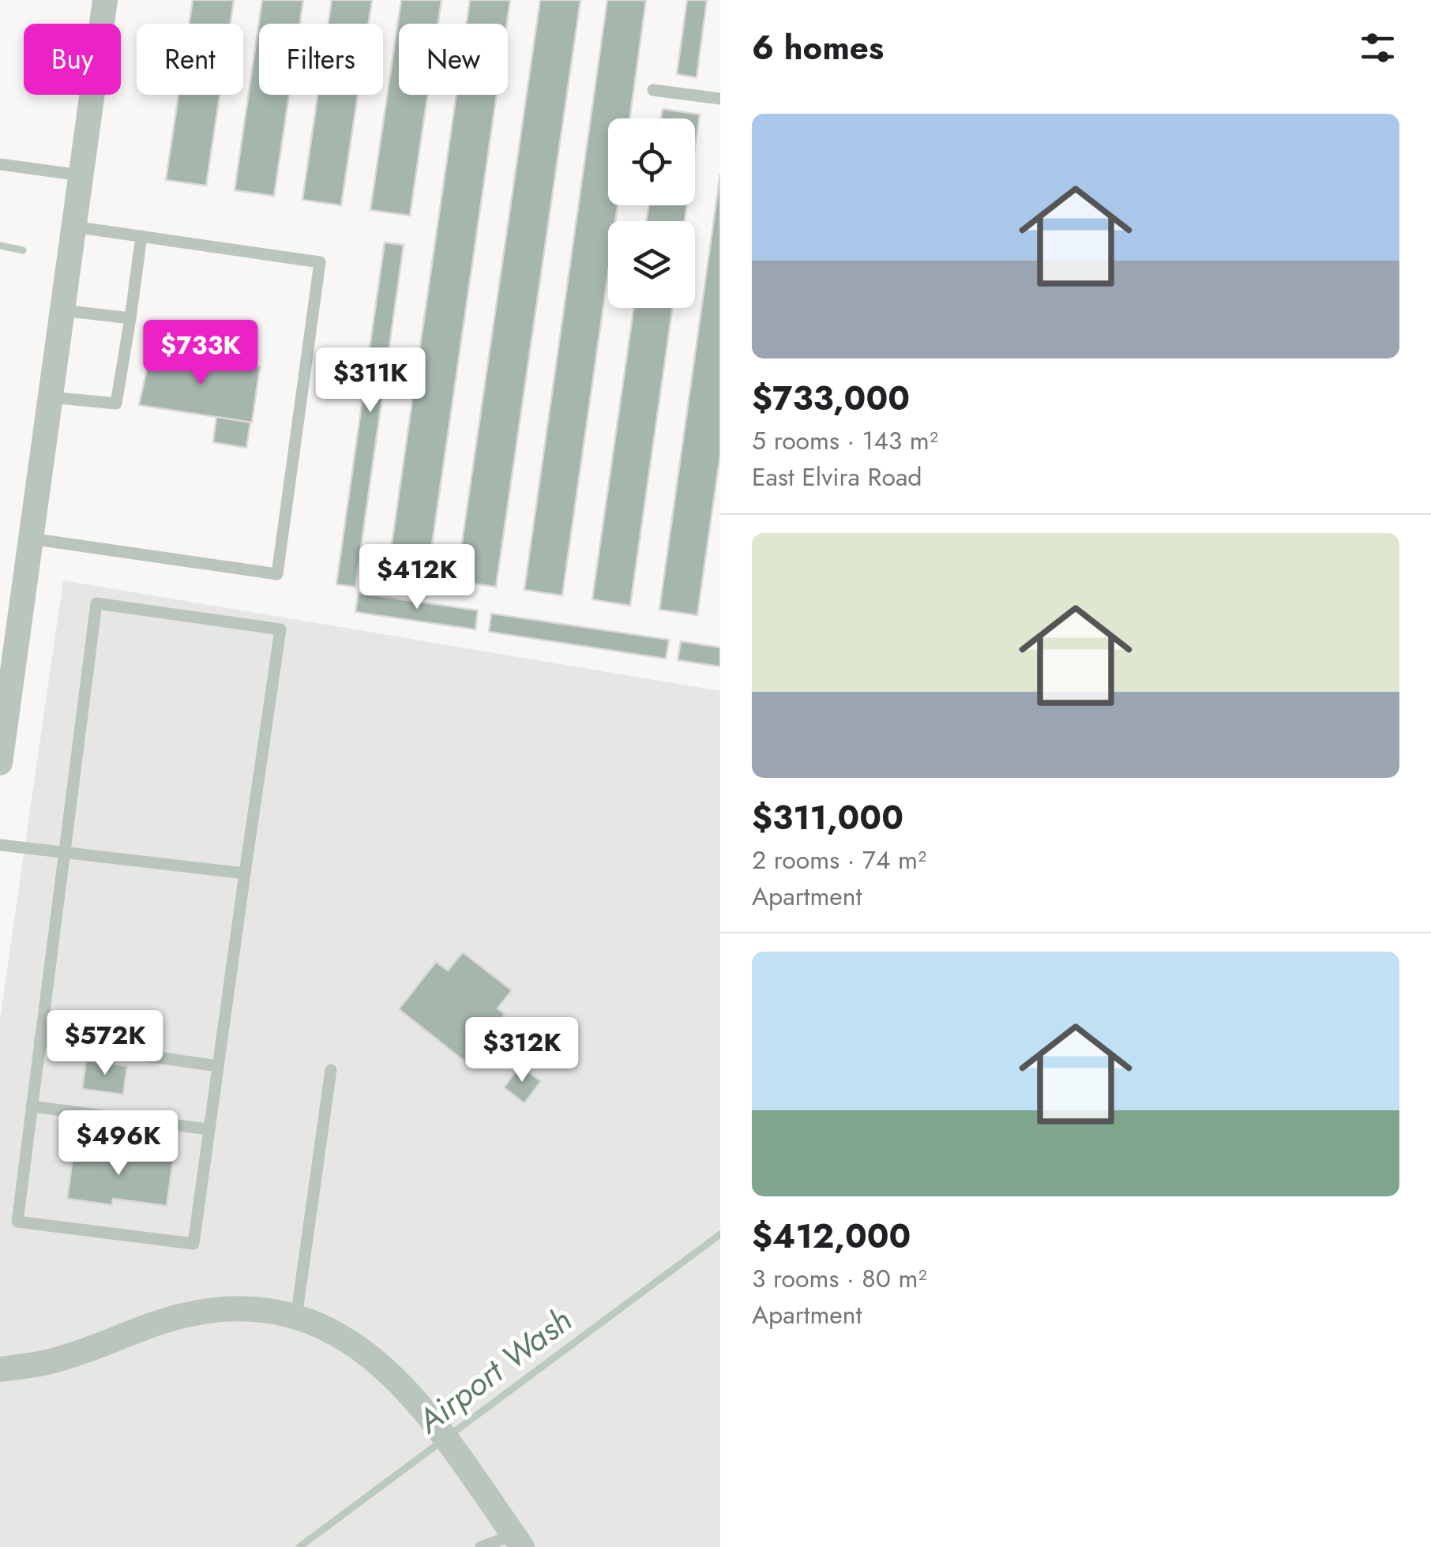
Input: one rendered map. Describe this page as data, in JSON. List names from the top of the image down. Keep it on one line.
{"water":["Airport Wash"],"page":{"heading":"6 homes","chip":["Buy","Rent","Filters","New"],"list":[{"name":"$733,000","note":"5 rooms · 143 m² · East Elvira Road"},{"name":"$311,000","note":"2 rooms · 74 m² · Apartment"},{"name":"$412,000","note":"3 rooms · 80 m² · Apartment"}],"price":["$733K","$311K","$412K","$572K","$312K","$496K"]}}
